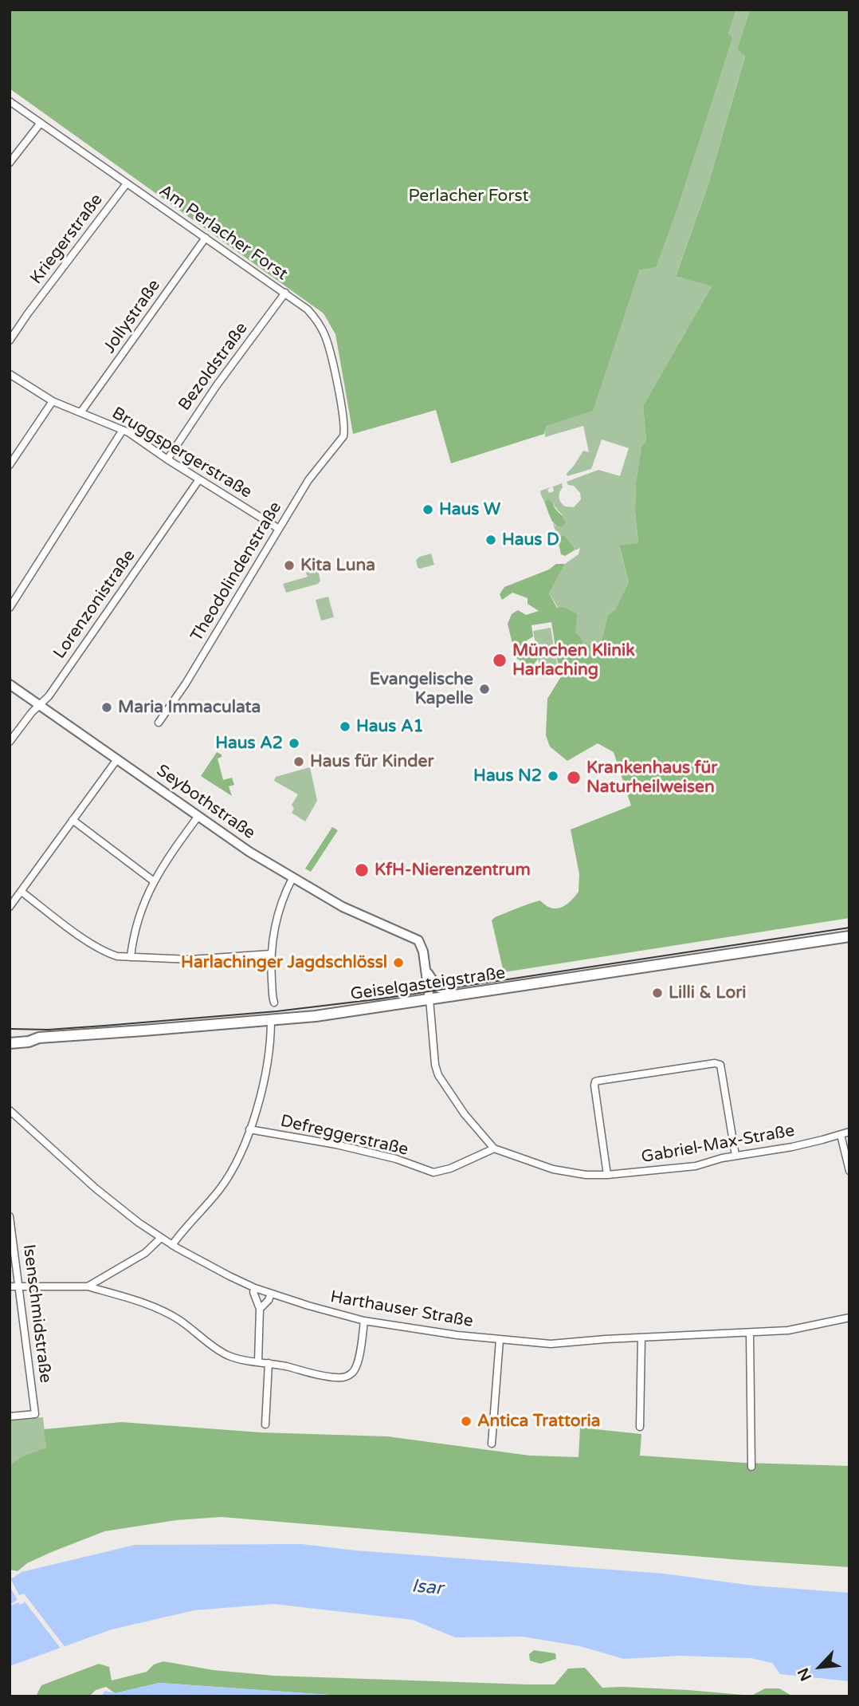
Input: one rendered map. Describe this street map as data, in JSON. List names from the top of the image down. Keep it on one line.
{"streets":{"main road":["Geiselgasteigstraße"],"street":["Am Perlacher Forst","Kriegerstraße","Jollystraße","Bezoldstraße","Bruggspergerstraße","Theodolindenstraße","Lorenzonistraße","Seybothstraße","Defreggerstraße","Gabriel-Max-Straße","Harthauser Straße","Isenschmidstraße"]},"crossings":[["Am Perlacher Forst","Kriegerstraße"],["Am Perlacher Forst","Jollystraße"],["Am Perlacher Forst","Bezoldstraße"],["Am Perlacher Forst","Theodolindenstraße"],["Jollystraße","Bruggspergerstraße"],["Bezoldstraße","Bruggspergerstraße"],["Bruggspergerstraße","Theodolindenstraße"],["Bruggspergerstraße","Lorenzonistraße"],["Lorenzonistraße","Seybothstraße"],["Geiselgasteigstraße","Gabriel-Max-Straße"],["Defreggerstraße","Gabriel-Max-Straße"]],"water":["Isar"],"parks":["Perlacher Forst"],"places":["Haus W","Haus D","Kita Luna","München Klinik Harlaching","Evangelische Kapelle","Maria Immaculata","Haus A1","Haus A2","Haus für Kinder","Haus N2","Krankenhaus für Naturheilweisen","KfH-Nierenzentrum","Harlachinger Jagdschlössl","Lilli & Lori","Antica Trattoria"],"north":"bottom left"}
